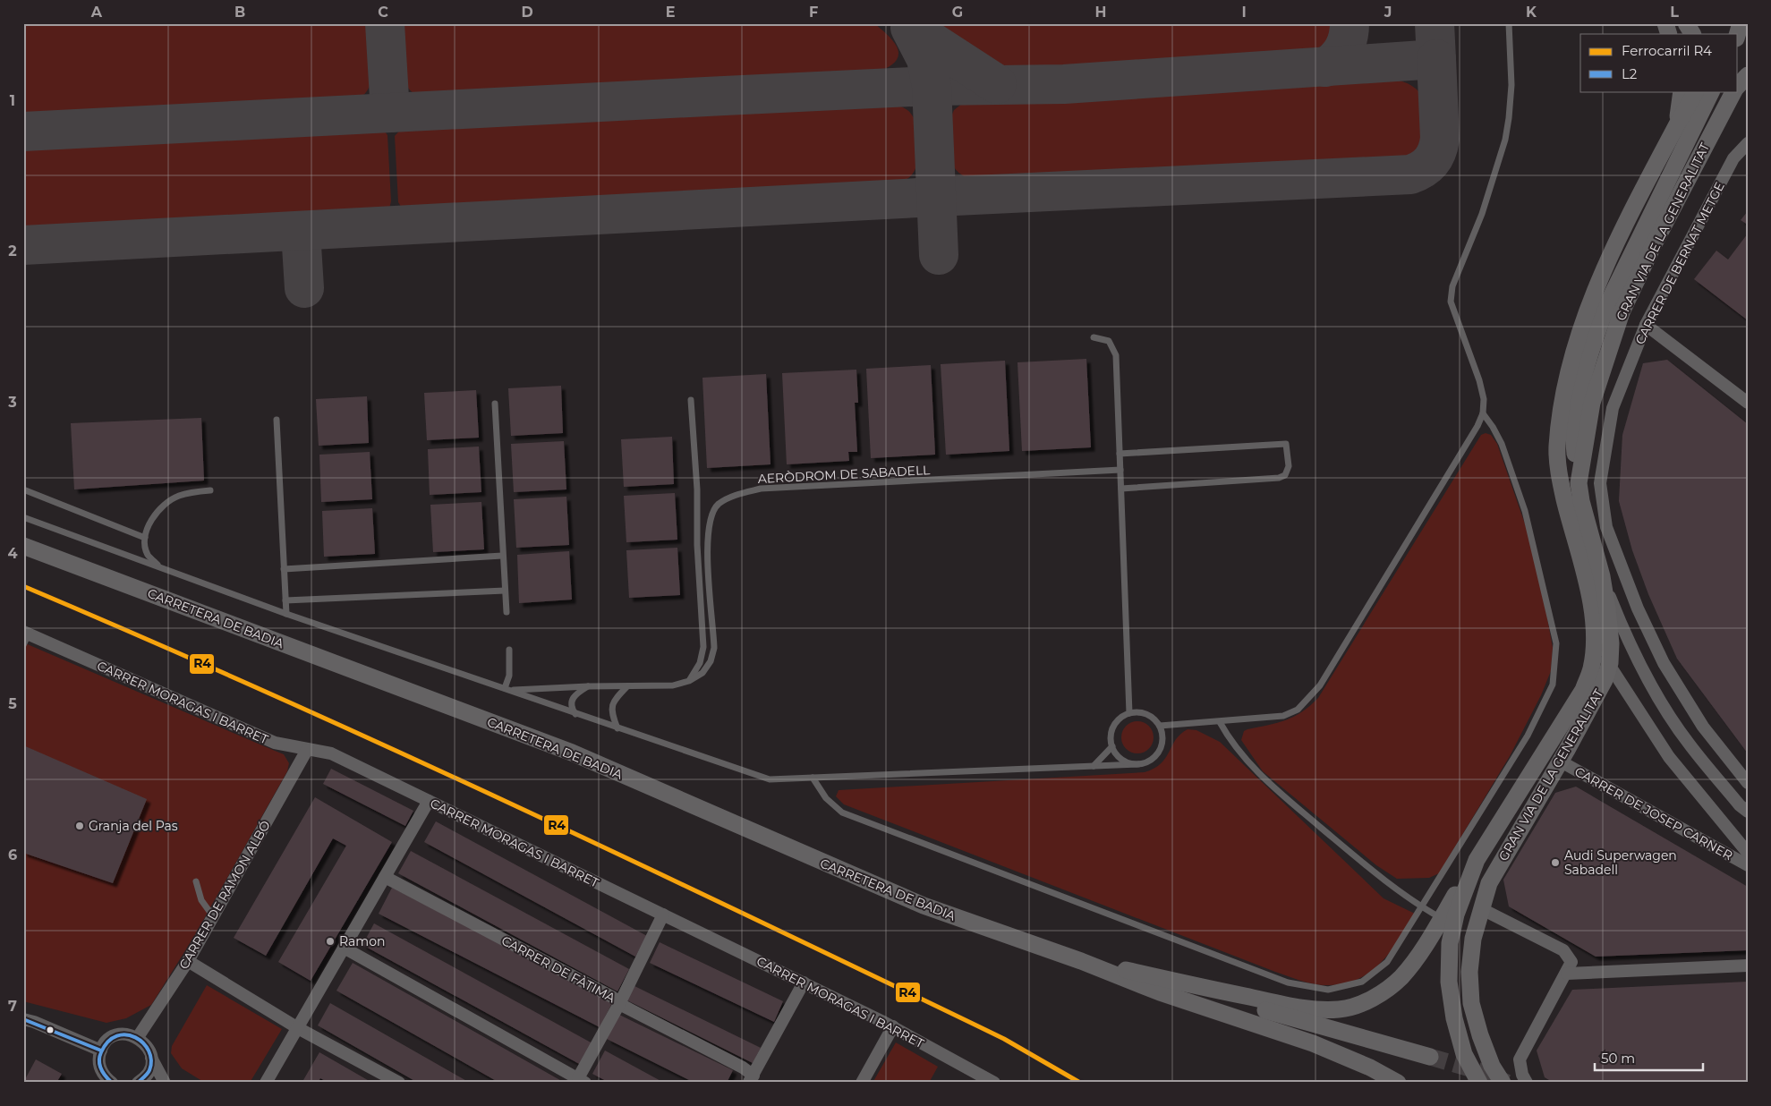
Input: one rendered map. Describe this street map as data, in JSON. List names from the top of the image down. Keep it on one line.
{"streets":{"street":["GRAN VIA DE LA GENERALITAT","CARRER DE BERNAT METGE","CARRETERA DE BADIA","CARRER MORAGAS I BARRET","CARRER DE JOSEP CARNER","CARRER DE RAMON ALBÓ","CARRER DE FÀTIMA"],"lane":["AERÒDROM DE SABADELL"]},"crossings":[["GRAN VIA DE LA GENERALITAT","CARRER DE JOSEP CARNER"],["CARRER MORAGAS I BARRET","CARRER DE RAMON ALBÓ"]],"places":["Granja del Pas","Audi Superwagen Sabadell","Ramon"],"lines":["rail line R4","transit line L2"],"legend":["Ferrocarril R4","L2"],"scale_bar":"50 m","grid":{"columns":["A","B","C","D","E","F","G","H","I","J","K","L"],"rows":["1","2","3","4","5","6","7"]}}
